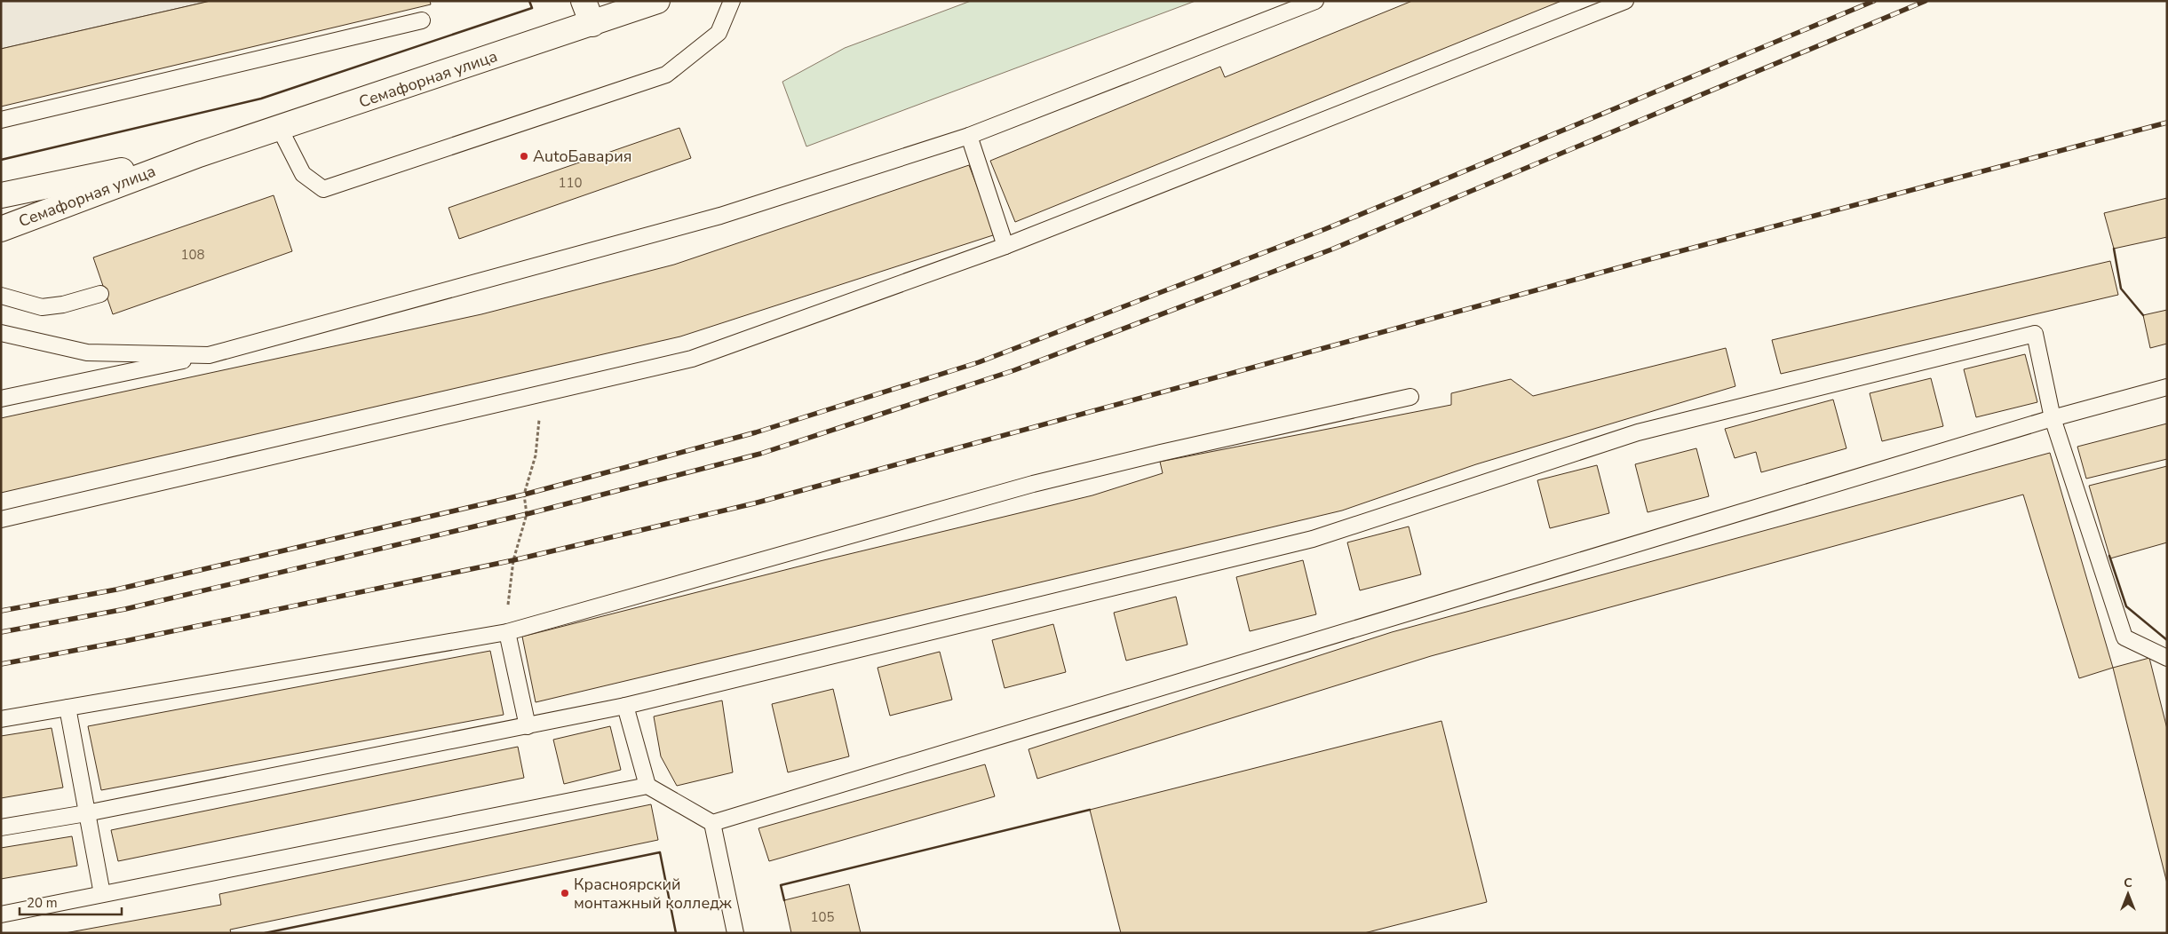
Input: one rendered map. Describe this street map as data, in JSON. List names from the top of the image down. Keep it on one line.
{"streets":{"main road":["Семафорная улица"]},"places":["AutoБавария","Красноярский монтажный колледж"],"house_numbers":["110","108","105"],"scale_bar":"20 m","north":"top"}
